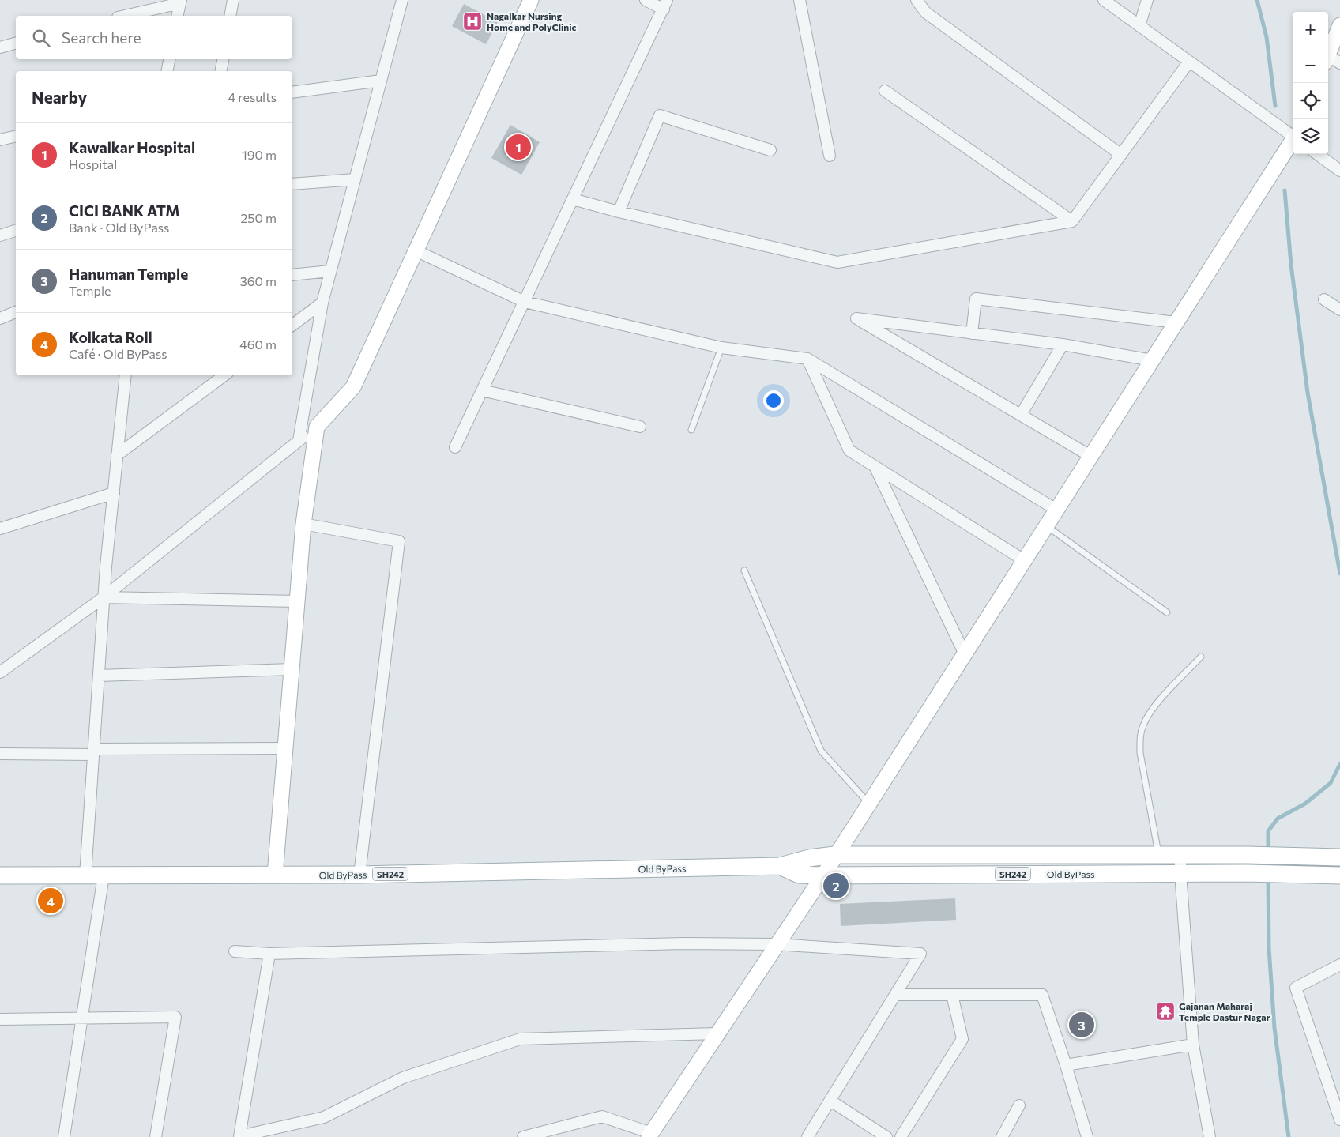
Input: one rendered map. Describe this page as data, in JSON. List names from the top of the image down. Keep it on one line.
{"streets":{"main road":["Old ByPass","SH242"]},"places":{"hospital":["Nagalkar Nursing Home and PolyClinic"],"temple":["Gajanan Maharaj Temple Dastur Nagar"]},"page":{"map_buttons":["+","−"],"search":"Search here","heading":["Nearby","4 results"],"list":[{"mark":"1","name":"Kawalkar Hospital","note":"Hospital","value":"190 m"},{"mark":"2","name":"CICI BANK ATM","note":"Bank · Old ByPass","value":"250 m"},{"mark":"3","name":"Hanuman Temple","note":"Temple","value":"360 m"},{"mark":"4","name":"Kolkata Roll","note":"Café · Old ByPass","value":"460 m"}],"pins":["1","2","4","3"]}}
